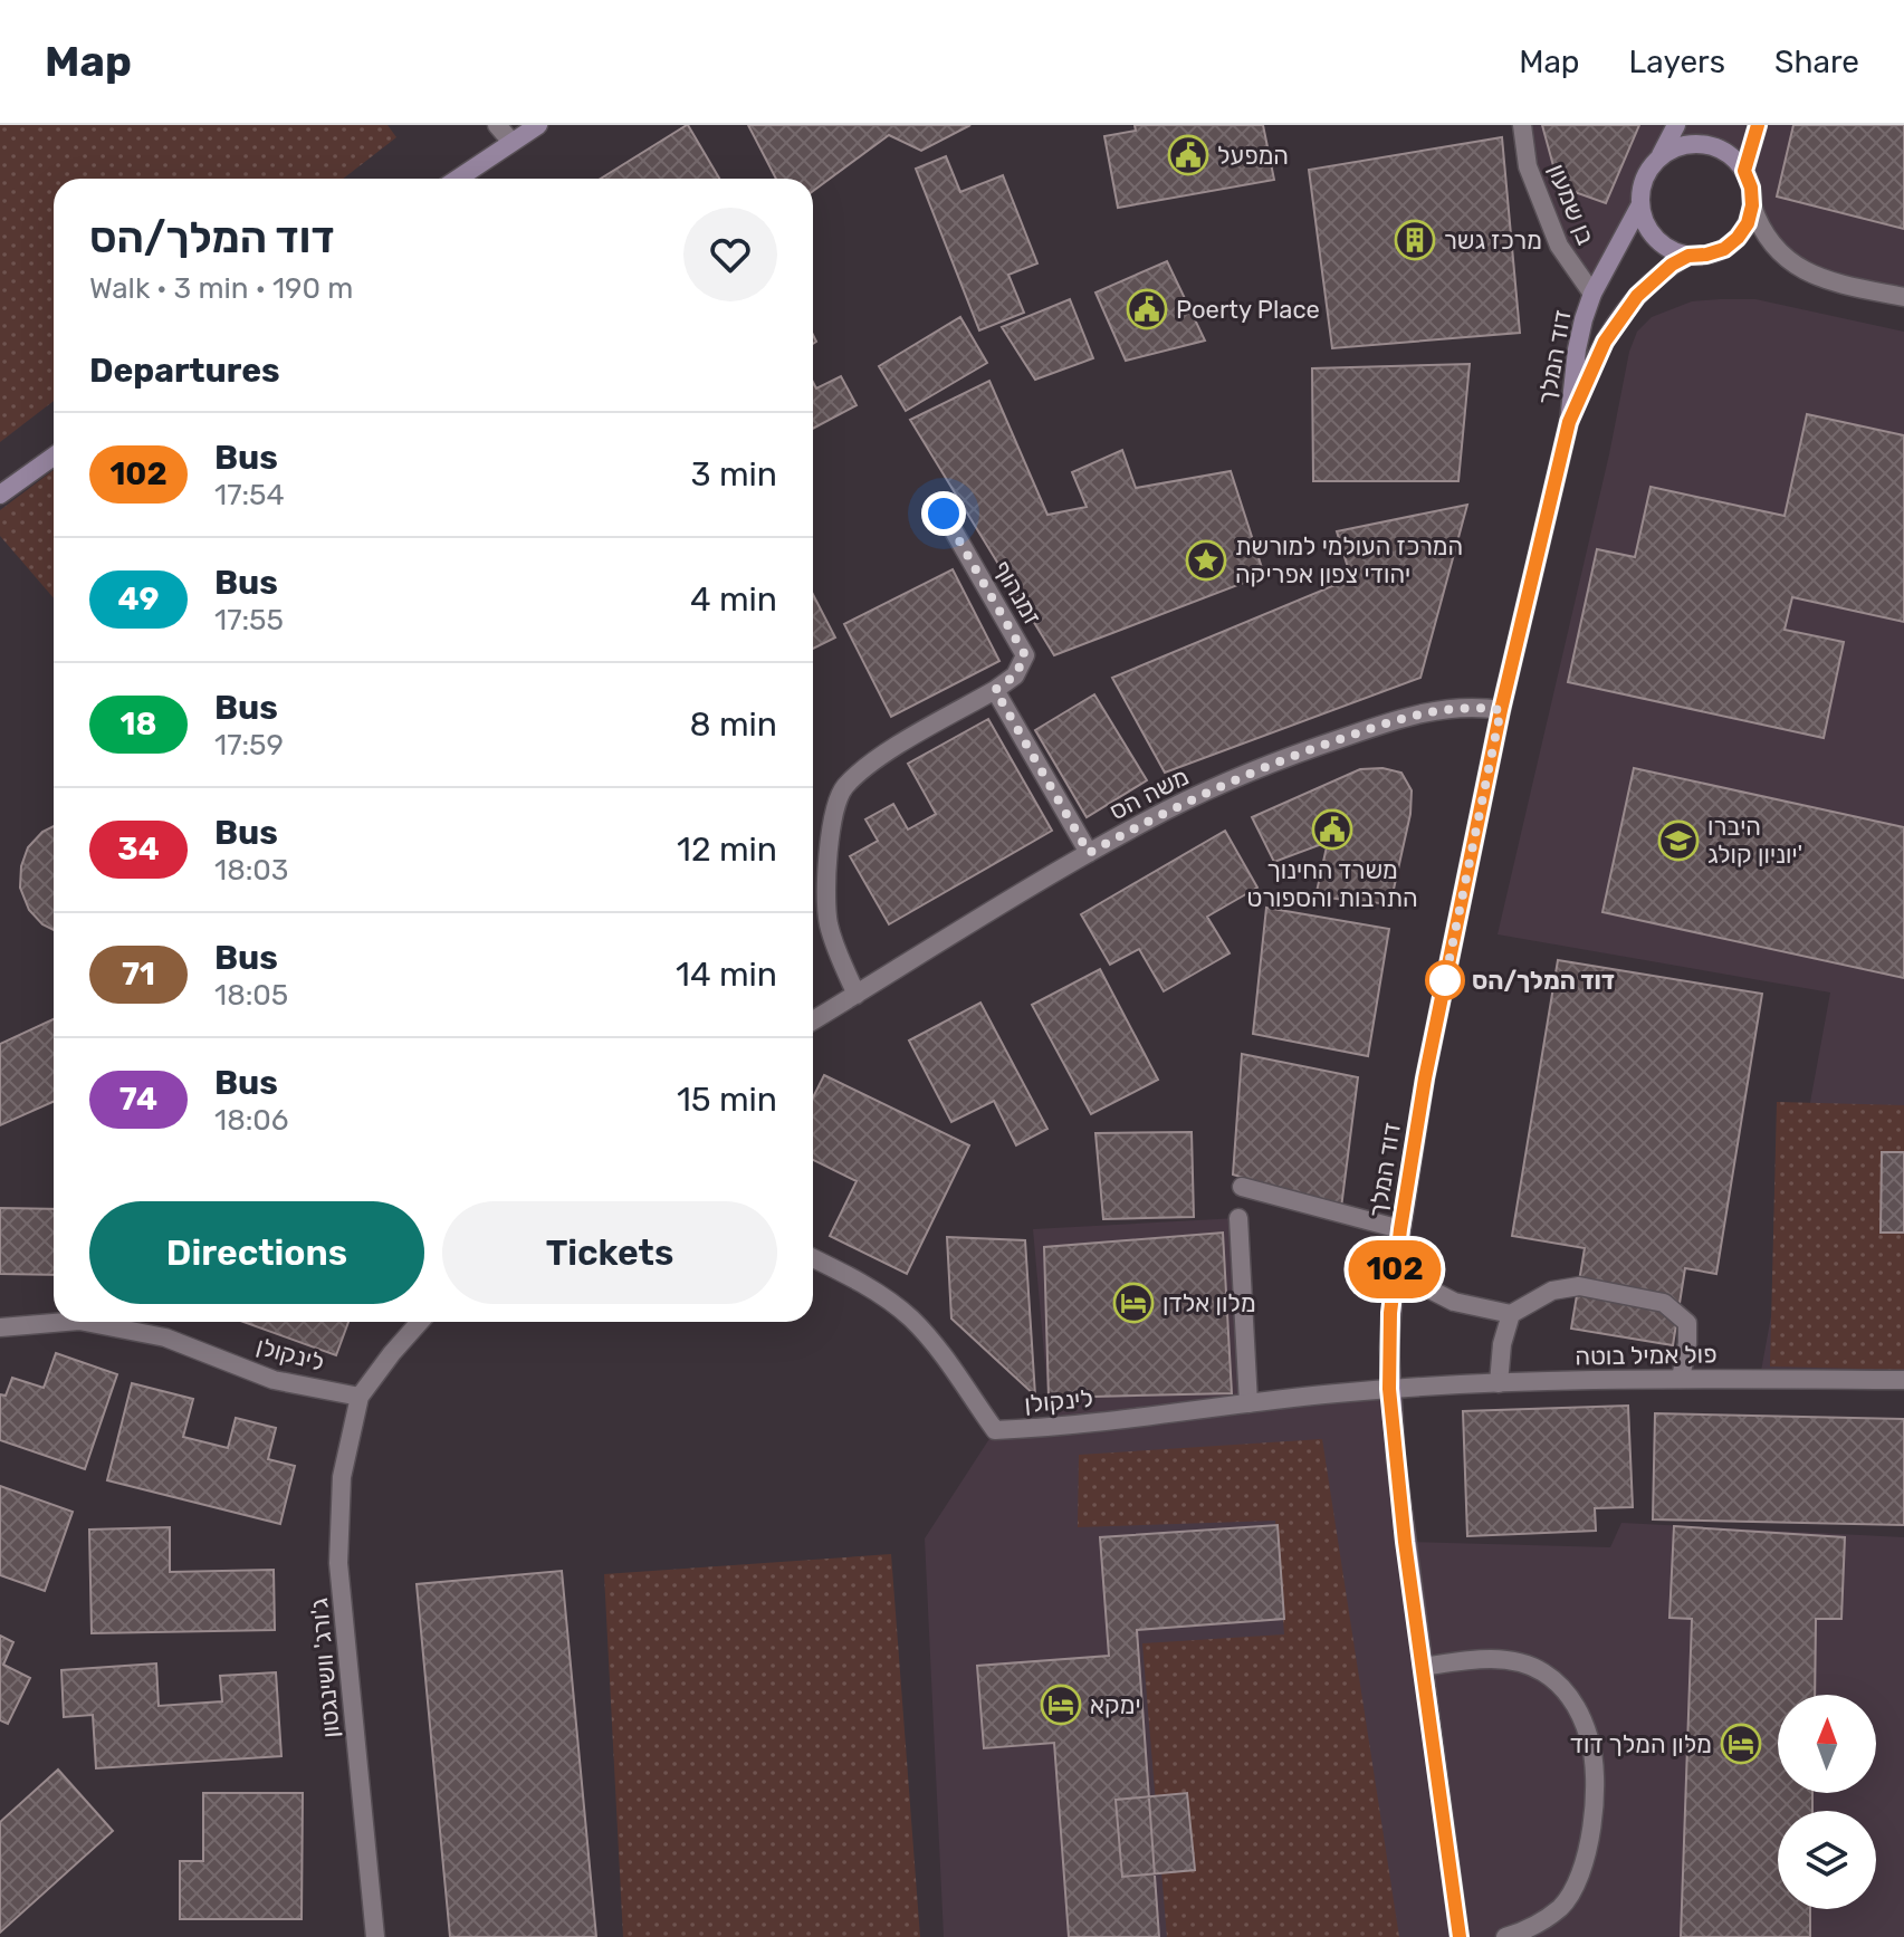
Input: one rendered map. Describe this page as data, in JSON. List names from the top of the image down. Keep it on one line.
{"streets":{"street":["בן שמעון","דוד המלך","זמנהוף","משה הס","לינקולן","פול אמיל בוטה","ג'ורג' וושינגטון"]},"crossings":[["בן שמעון","דוד המלך"],["דוד המלך","משה הס"],["דוד המלך","לינקולן"],["דוד המלך","פול אמיל בוטה"],["לינקולן","פול אמיל בוטה"],["לינקולן","ג'ורג' וושינגטון"]],"places":{"public building":["המפעל","Poerty Place","משרד החינוך התרבות והספורט"],"building":["מרכז גשר"],"place":["המרכז העולמי למורשת יהודי צפון אפריקה"],"school or university":["היברו יוניון קולג'"],"other":["דוד המלך/הס"],"hotel":["מלון אלדן","ימקא","מלון המלך דוד"]},"lines":["bus line 102"],"north":"top","page":{"header":"Map","nav":["Map","Layers","Share"],"on_map":"102","heading":[["דוד המלך/הס","Walk · 3 min · 190 m"],"Departures"],"list":[{"mark":"102","name":"Bus","note":"17:54","value":"3 min"},{"mark":"49","name":"Bus","note":"17:55","value":"4 min"},{"mark":"18","name":"Bus","note":"17:59","value":"8 min"},{"mark":"34","name":"Bus","note":"18:03","value":"12 min"},{"mark":"71","name":"Bus","note":"18:05","value":"14 min"},{"mark":"74","name":"Bus","note":"18:06","value":"15 min"}],"buttons":["Directions","Tickets"]}}
